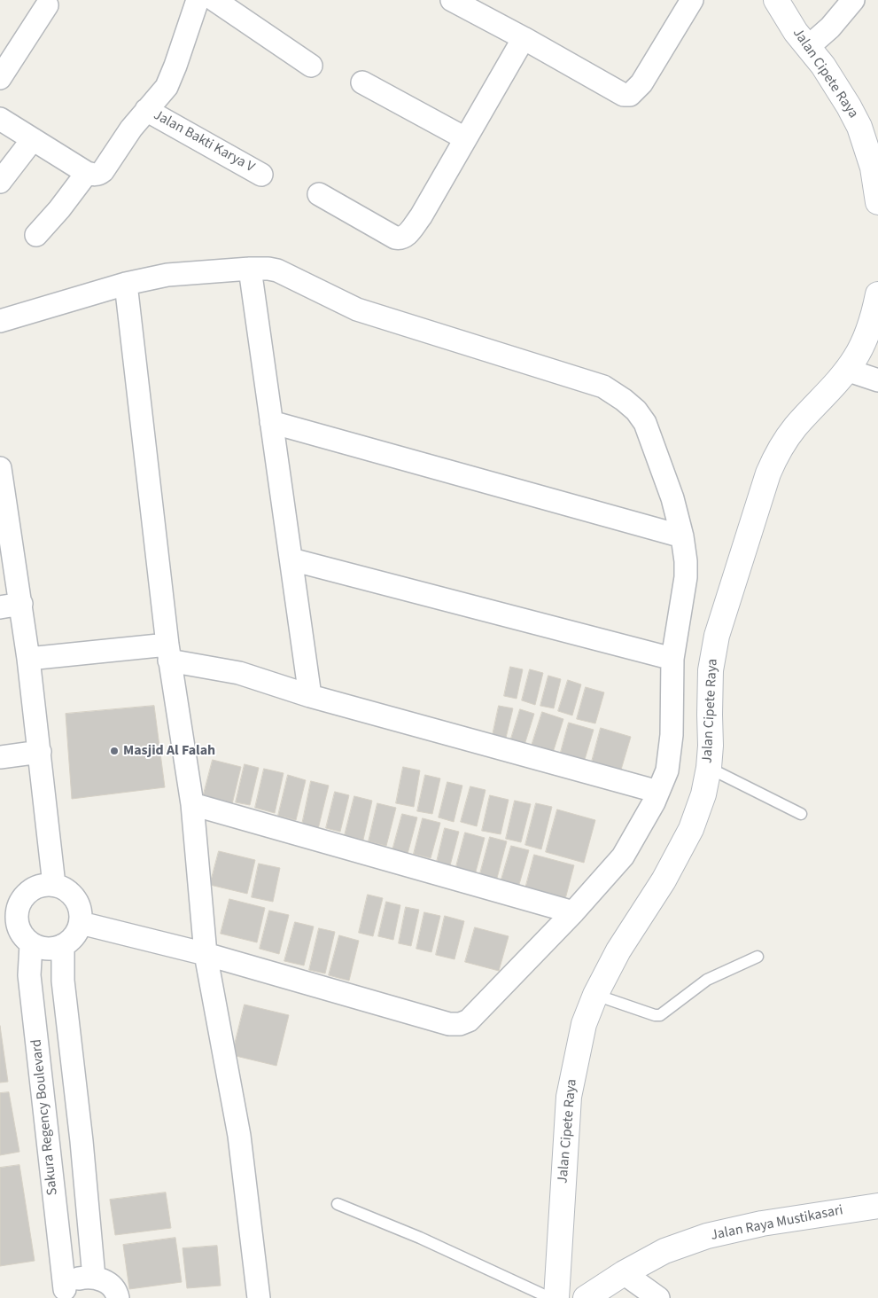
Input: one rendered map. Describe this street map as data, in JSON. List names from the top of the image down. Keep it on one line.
{"streets":{"main road":["Jalan Cipete Raya","Jalan Raya Mustikasari"],"street":["Jalan Bakti Karya V","Sakura Regency Boulevard"]},"places":["Masjid Al Falah"]}
